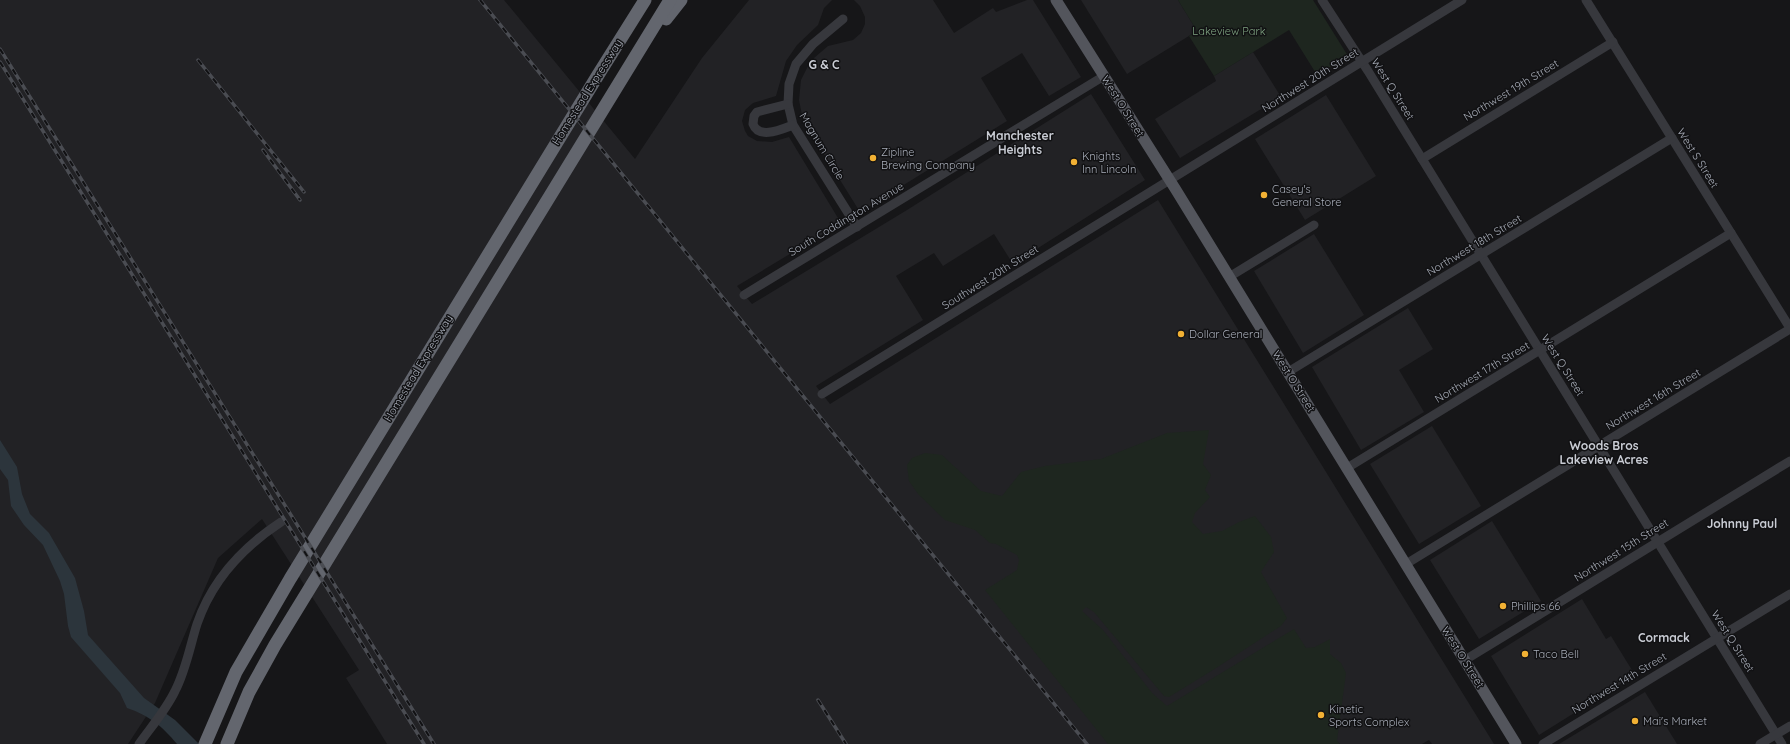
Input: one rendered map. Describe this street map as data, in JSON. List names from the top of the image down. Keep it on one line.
{"streets":{"highway":["Homestead Expressway"],"main road":["West O Street"],"street":["Northwest 20th Street","West Q Street","Northwest 19th Street","Magnum Circle","West S Street","South Coddington Avenue","Northwest 18th Street","Southwest 20th Street","Northwest 17th Street","Northwest 16th Street","Northwest 15th Street","Northwest 14th Street"]},"crossings":[["Northwest 20th Street","West Q Street"],["Northwest 20th Street","West O Street"],["Northwest 20th Street","Southwest 20th Street"],["West Q Street","Northwest 19th Street"],["West Q Street","Northwest 18th Street"],["West Q Street","Northwest 17th Street"],["West Q Street","Northwest 16th Street"],["West Q Street","Northwest 15th Street"],["West Q Street","Northwest 14th Street"],["Northwest 19th Street","West S Street"],["West O Street","South Coddington Avenue"],["West O Street","Northwest 18th Street"],["West O Street","Southwest 20th Street"],["West O Street","Northwest 17th Street"],["West O Street","Northwest 16th Street"],["West O Street","Northwest 15th Street"],["Magnum Circle","South Coddington Avenue"],["West S Street","Northwest 18th Street"],["West S Street","Northwest 17th Street"],["West S Street","Northwest 16th Street"]],"districts":["G & C","Manchester Heights","Woods Bros Lakeview Acres","Johnny Paul","Cormack"],"parks":["Lakeview Park"],"places":["Zipline Brewing Company","Knights Inn Lincoln","Casey's General Store","Dollar General","Phillips 66","Taco Bell","Kinetic Sports Complex","Mai's Market"]}
